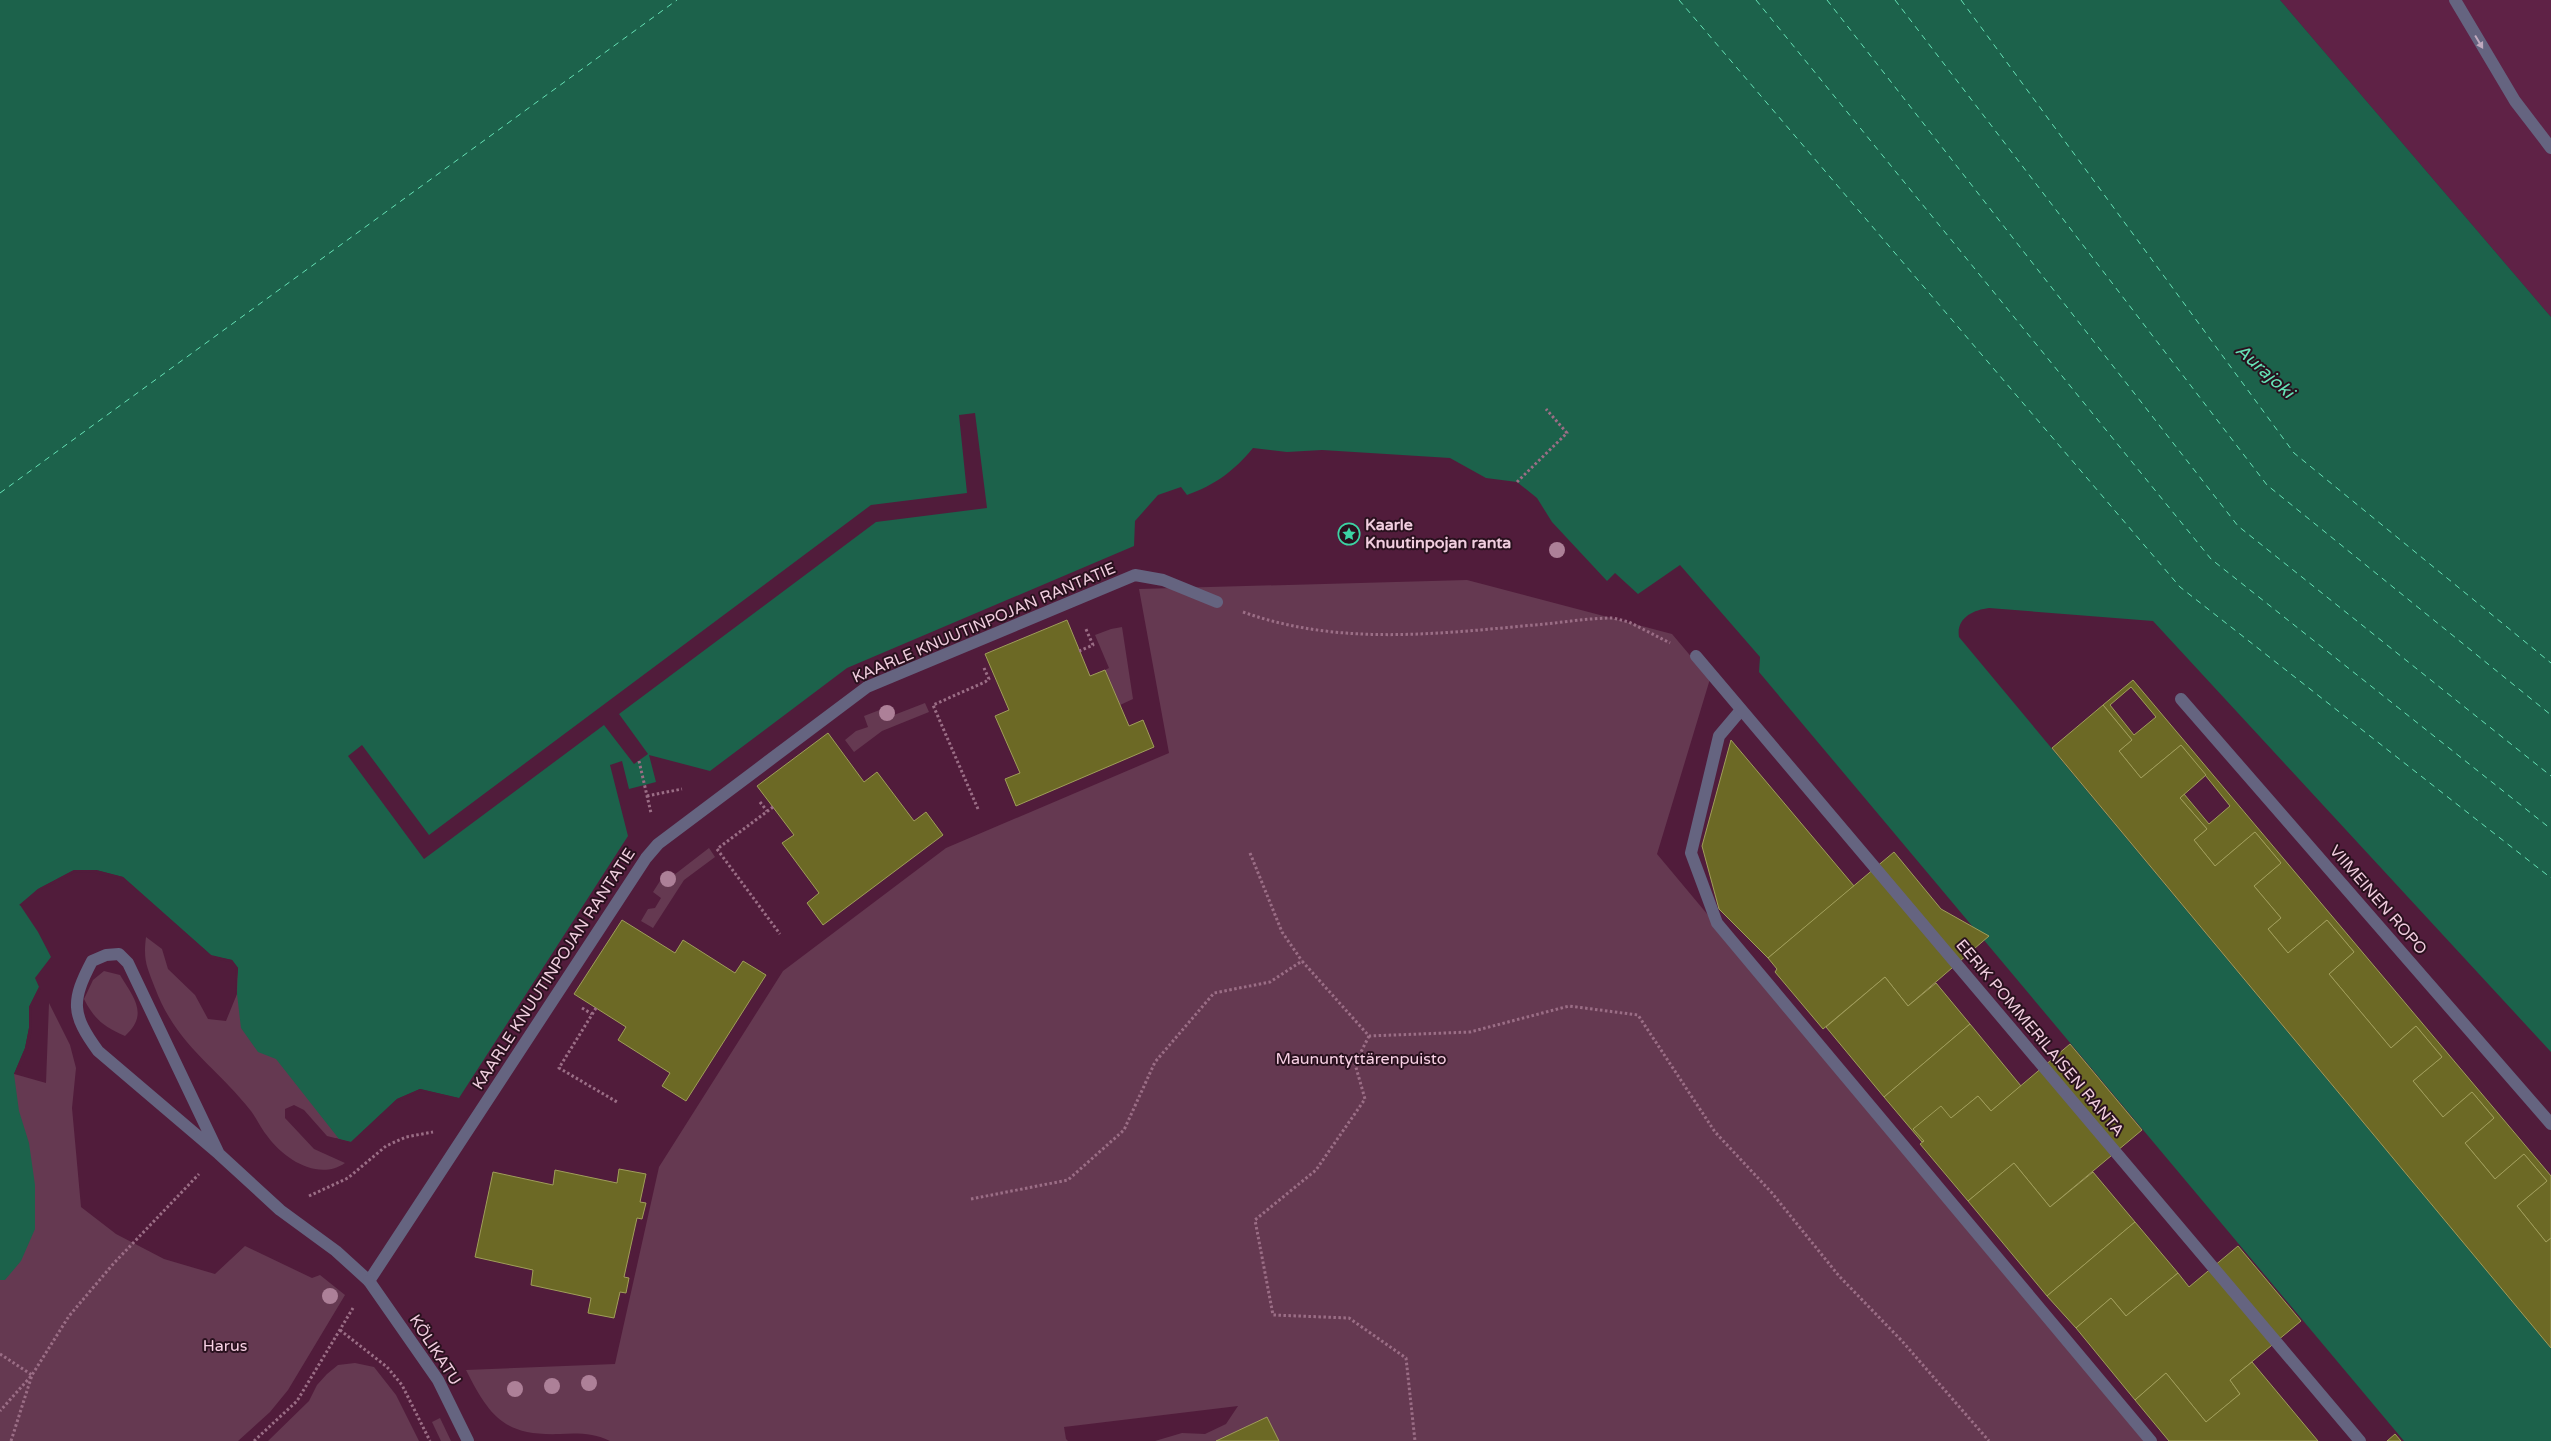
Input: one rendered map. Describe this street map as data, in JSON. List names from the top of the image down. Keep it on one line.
{"streets":{"street":["KAARLE KNUUTINPOJAN RANTATIE","VIIMEINEN ROPO","EERIK POMMERILAISEN RANTA","KÖLIKATU"]},"crossings":[["KAARLE KNUUTINPOJAN RANTATIE","KÖLIKATU"]],"water":["Aurajoki"],"parks":["Maununtyttärenpuisto","Harus"],"places":{"place":["Kaarle Knuutinpojan ranta"]}}
